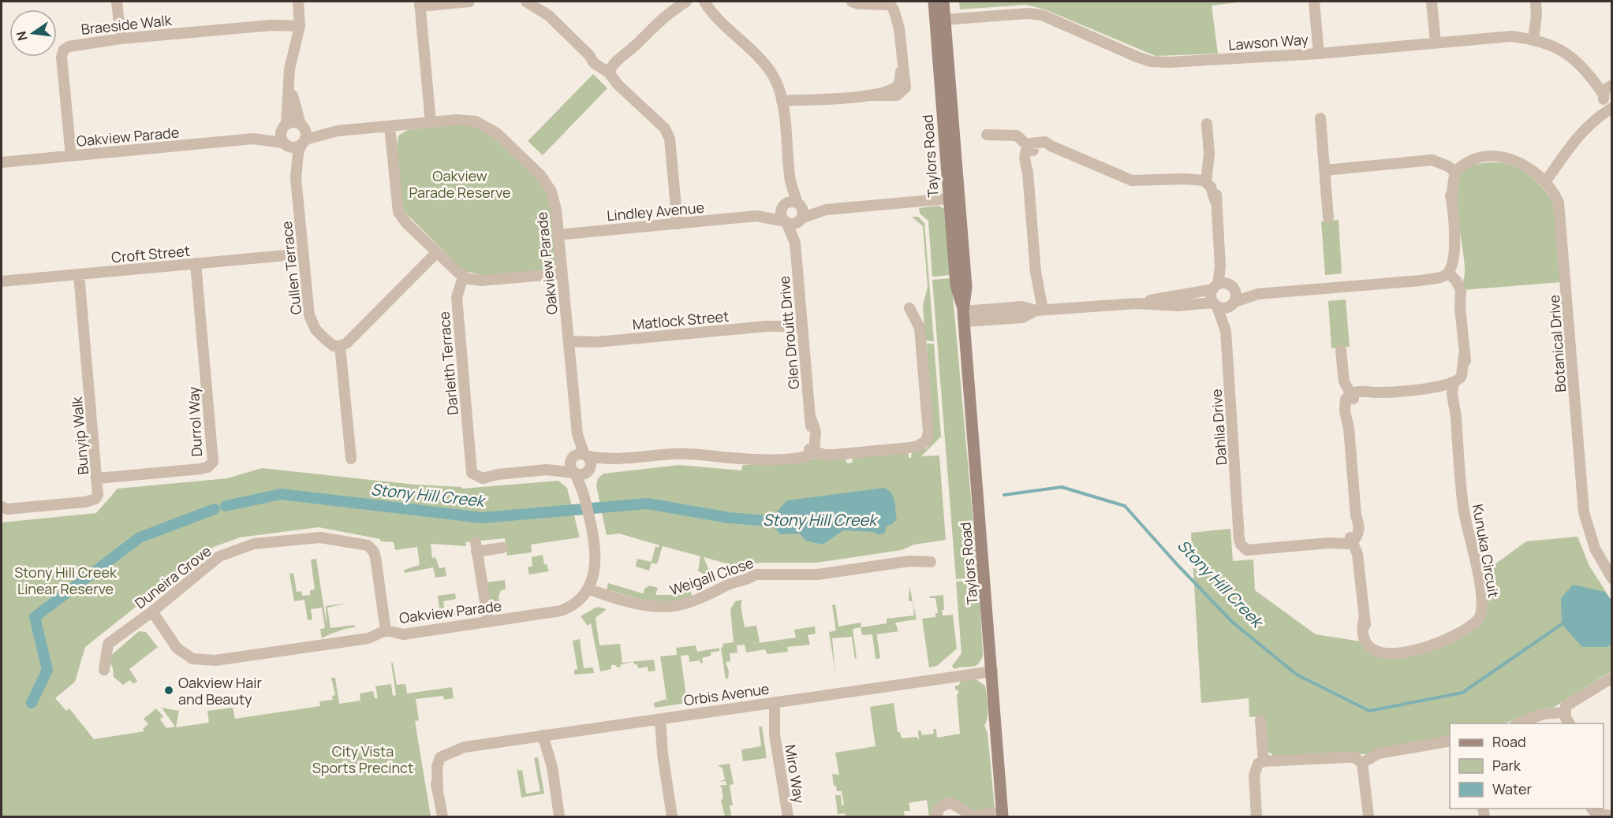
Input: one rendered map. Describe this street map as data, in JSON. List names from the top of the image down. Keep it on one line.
{"streets":{"street":["Braeside Walk","Lawson Way","Oakview Parade","Taylors Road","Lindley Avenue","Croft Street","Cullen Terrace","Matlock Street","Glen Drouitt Drive","Botanical Drive","Darleith Terrace","Durrol Way","Dahlia Drive","Bunyip Walk","Kunuka Circuit","Weigall Close","Duneira Grove","Orbis Avenue","Miro Way"]},"crossings":[["Braeside Walk","Oakview Parade"],["Lawson Way","Taylors Road"],["Oakview Parade","Lindley Avenue"],["Oakview Parade","Cullen Terrace"],["Oakview Parade","Matlock Street"],["Oakview Parade","Darleith Terrace"],["Oakview Parade","Weigall Close"],["Oakview Parade","Duneira Grove"],["Taylors Road","Lindley Avenue"],["Taylors Road","Orbis Avenue"],["Lindley Avenue","Glen Drouitt Drive"],["Croft Street","Cullen Terrace"],["Croft Street","Durrol Way"],["Croft Street","Bunyip Walk"],["Matlock Street","Glen Drouitt Drive"],["Durrol Way","Bunyip Walk"],["Dahlia Drive","Kunuka Circuit"],["Orbis Avenue","Miro Way"]],"water":["Stony Hill Creek"],"parks":["Oakview Parade Reserve","Stony Hill Creek Linear Reserve","City Vista Sports Precinct"],"places":["Oakview Hair and Beauty"],"legend":["Road","Park","Water"],"north":"left"}
